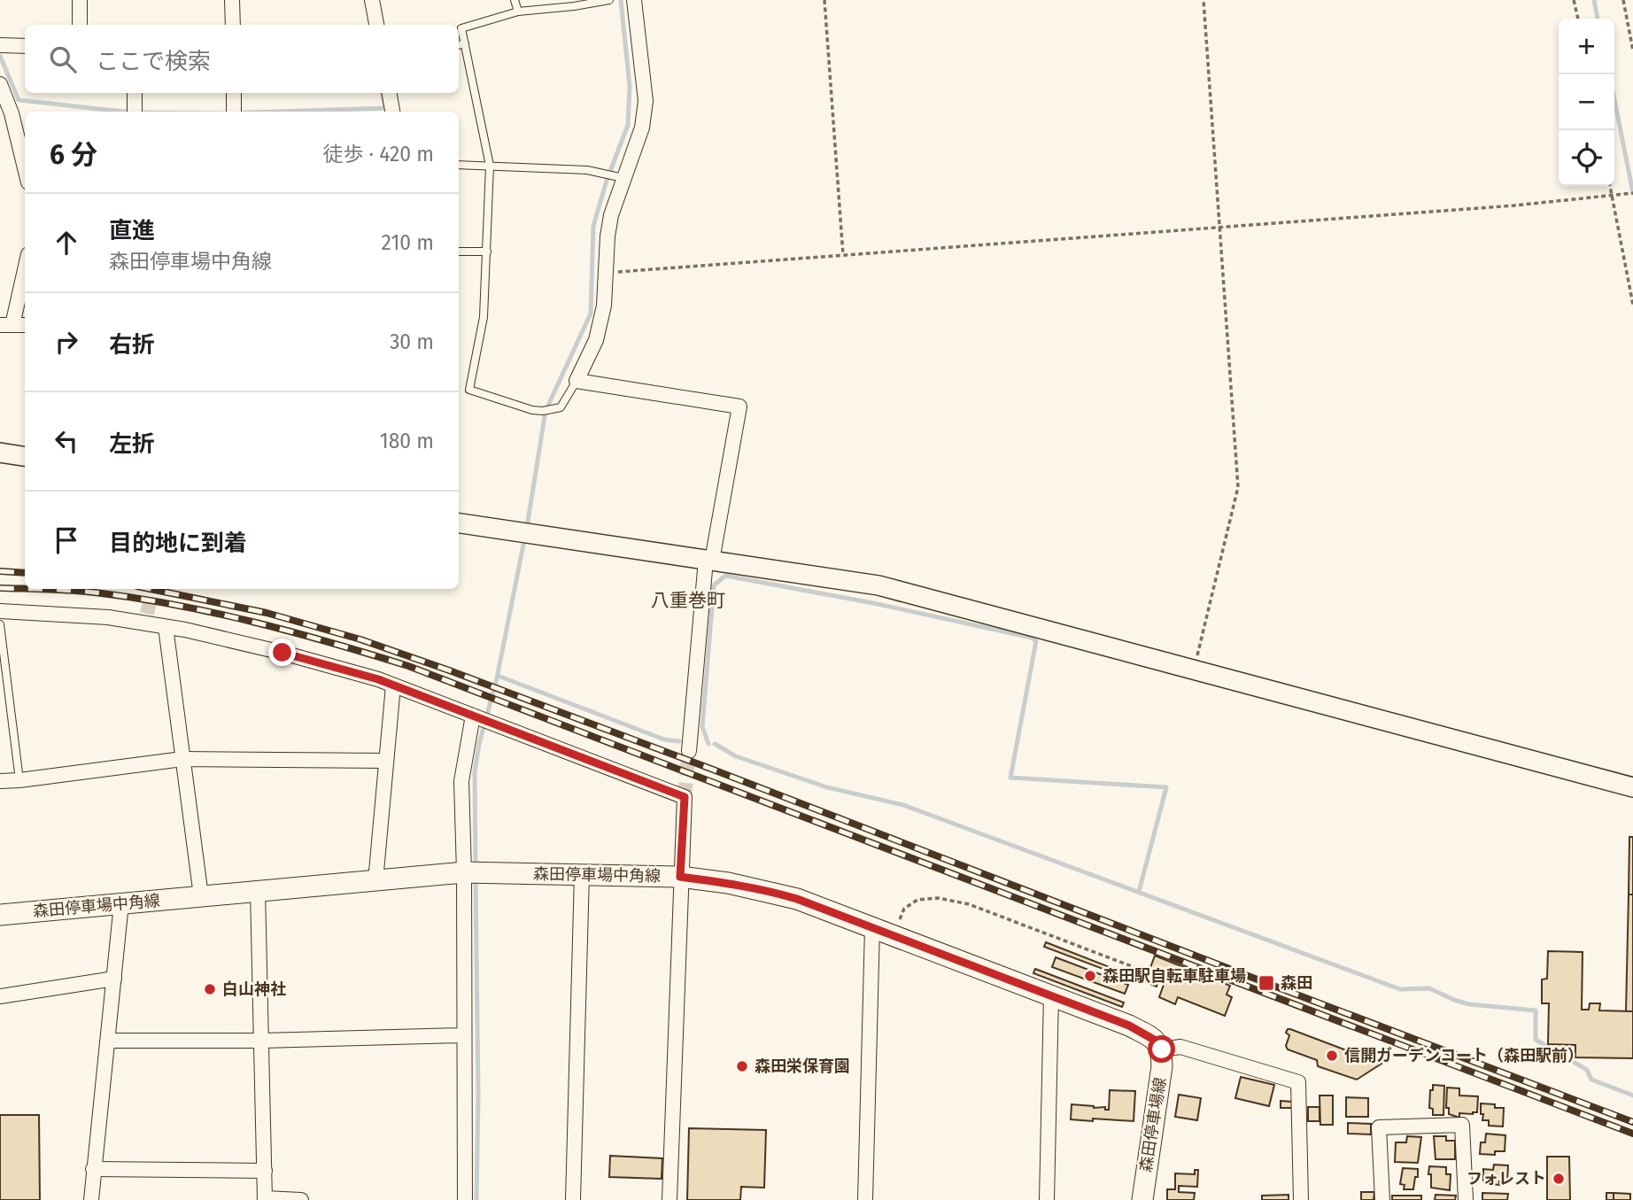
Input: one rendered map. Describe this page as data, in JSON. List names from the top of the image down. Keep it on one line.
{"streets":{"main road":["森田停車場中角線","森田停車場線"]},"crossings":[["森田停車場中角線","森田停車場線"]],"districts":["八重巻町"],"places":{"other":["森田駅自転車駐車場","白山神社","信開ガーデンコート（森田駅前）","森田栄保育園","フォレスト"],"transit":["森田"]},"page":{"map_buttons":["+","−"],"search":"ここで検索","heading":["6 分","徒歩 · 420 m"],"list":[["直進","森田停車場中角線","210 m"],["右折","30 m"],["左折","180 m"],"目的地に到着"]}}
